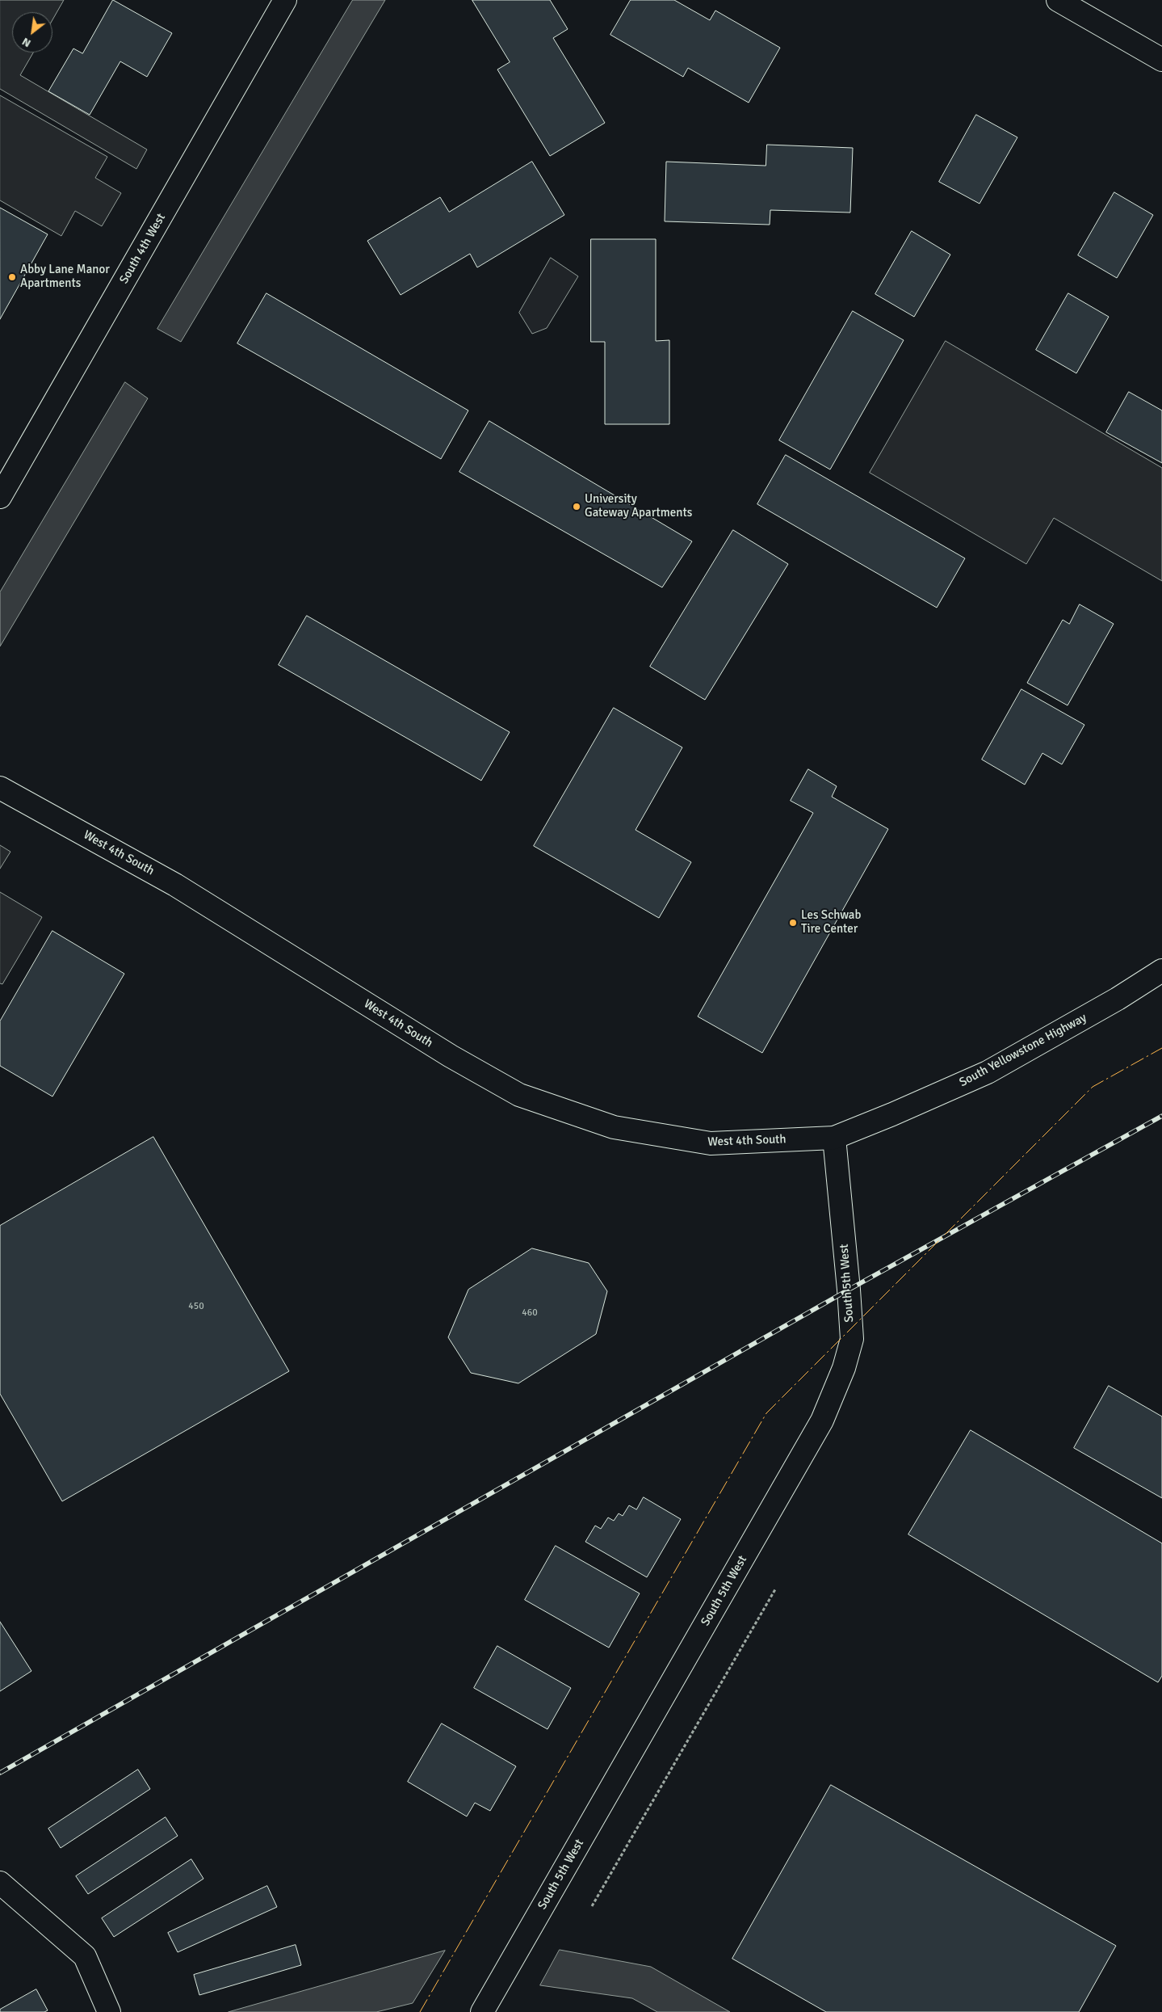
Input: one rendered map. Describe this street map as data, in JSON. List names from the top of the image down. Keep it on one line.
{"streets":{"street":["South 4th West","West 4th South","South Yellowstone Highway","South 5th West"]},"crossings":[["West 4th South","South Yellowstone Highway"],["West 4th South","South 5th West"],["South Yellowstone Highway","South 5th West"]],"places":["Abby Lane Manor Apartments","University Gateway Apartments","Les Schwab Tire Center"],"house_numbers":["450","460"],"north":"bottom left"}
